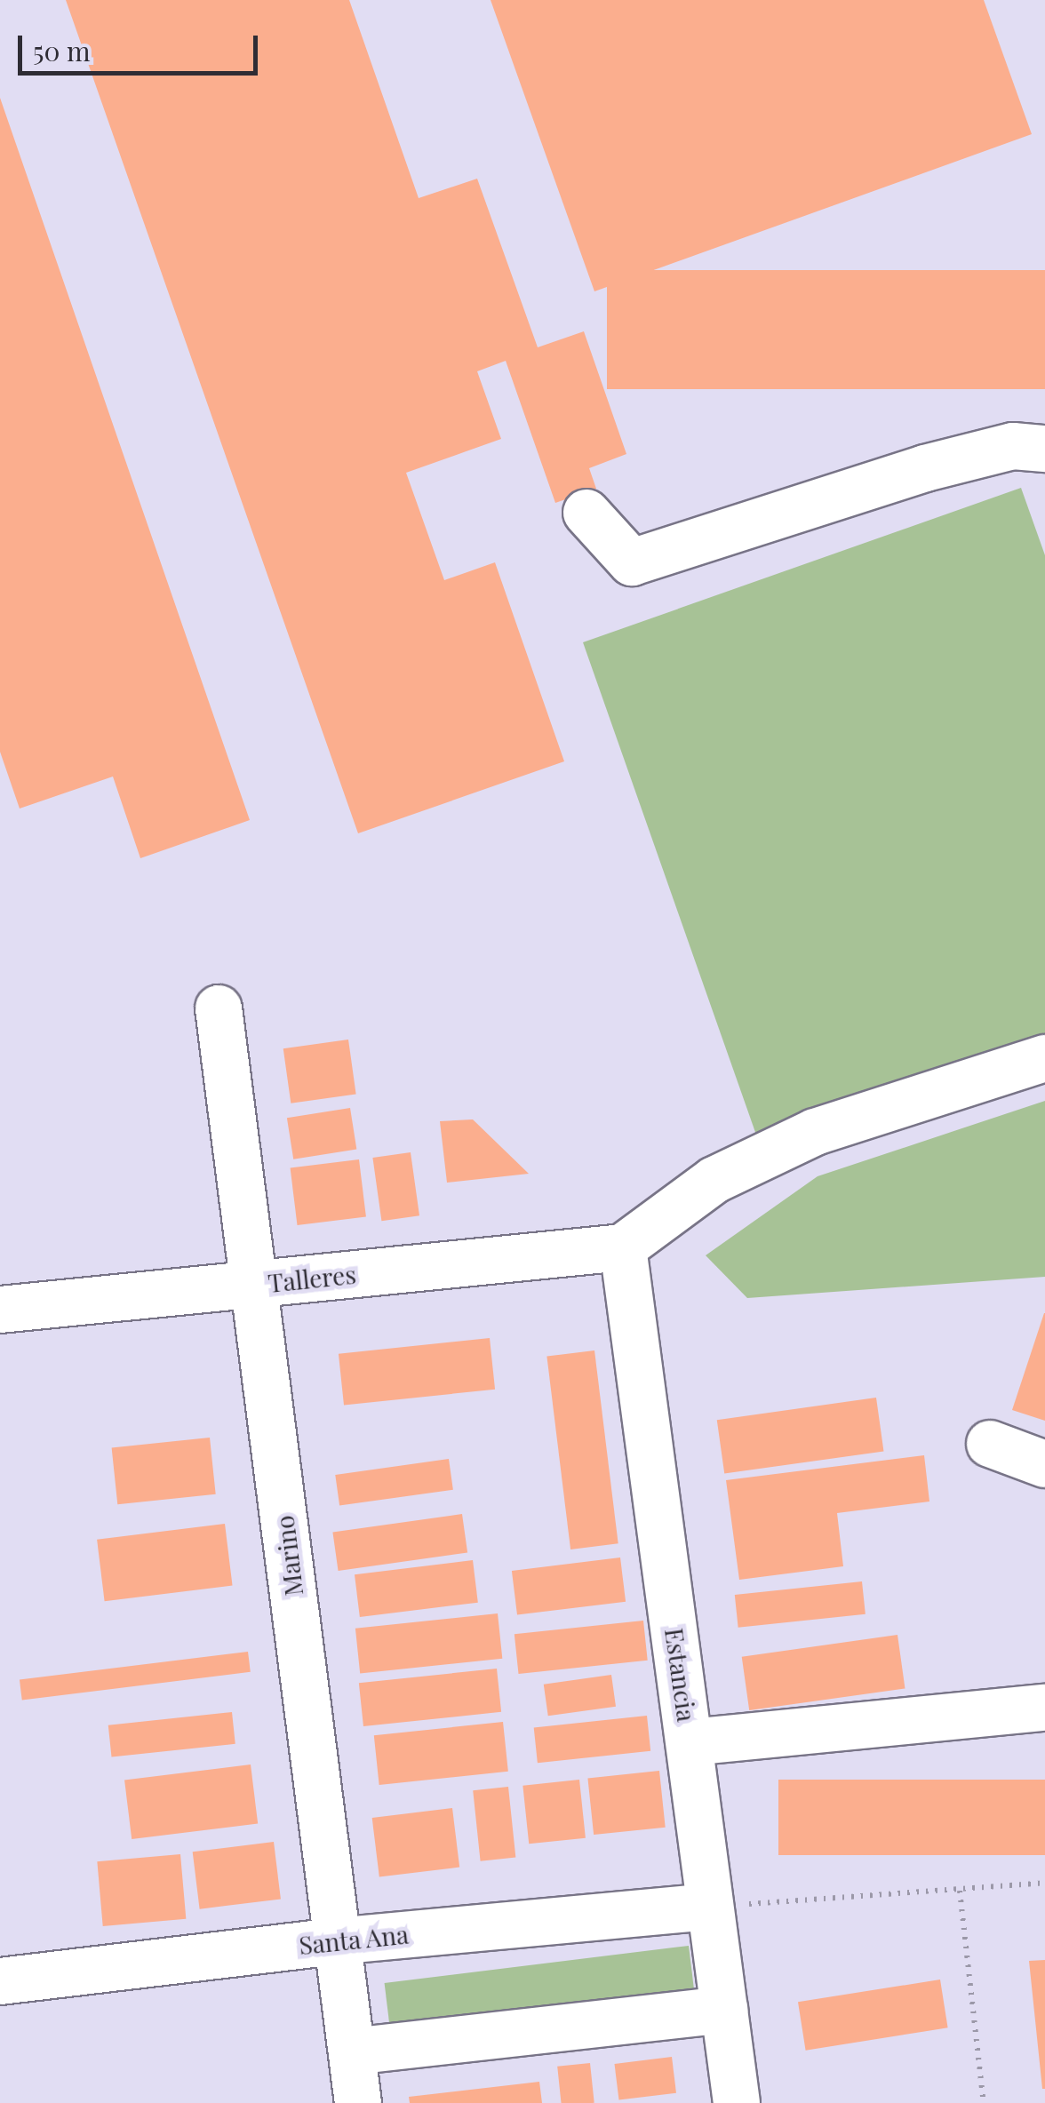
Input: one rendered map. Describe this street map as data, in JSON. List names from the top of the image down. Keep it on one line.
{"streets":{"street":["Talleres","Marino","Estancia","Santa Ana"]},"crossings":[["Talleres","Marino"],["Talleres","Estancia"],["Marino","Santa Ana"],["Estancia","Santa Ana"]],"scale_bar":"50 m"}
